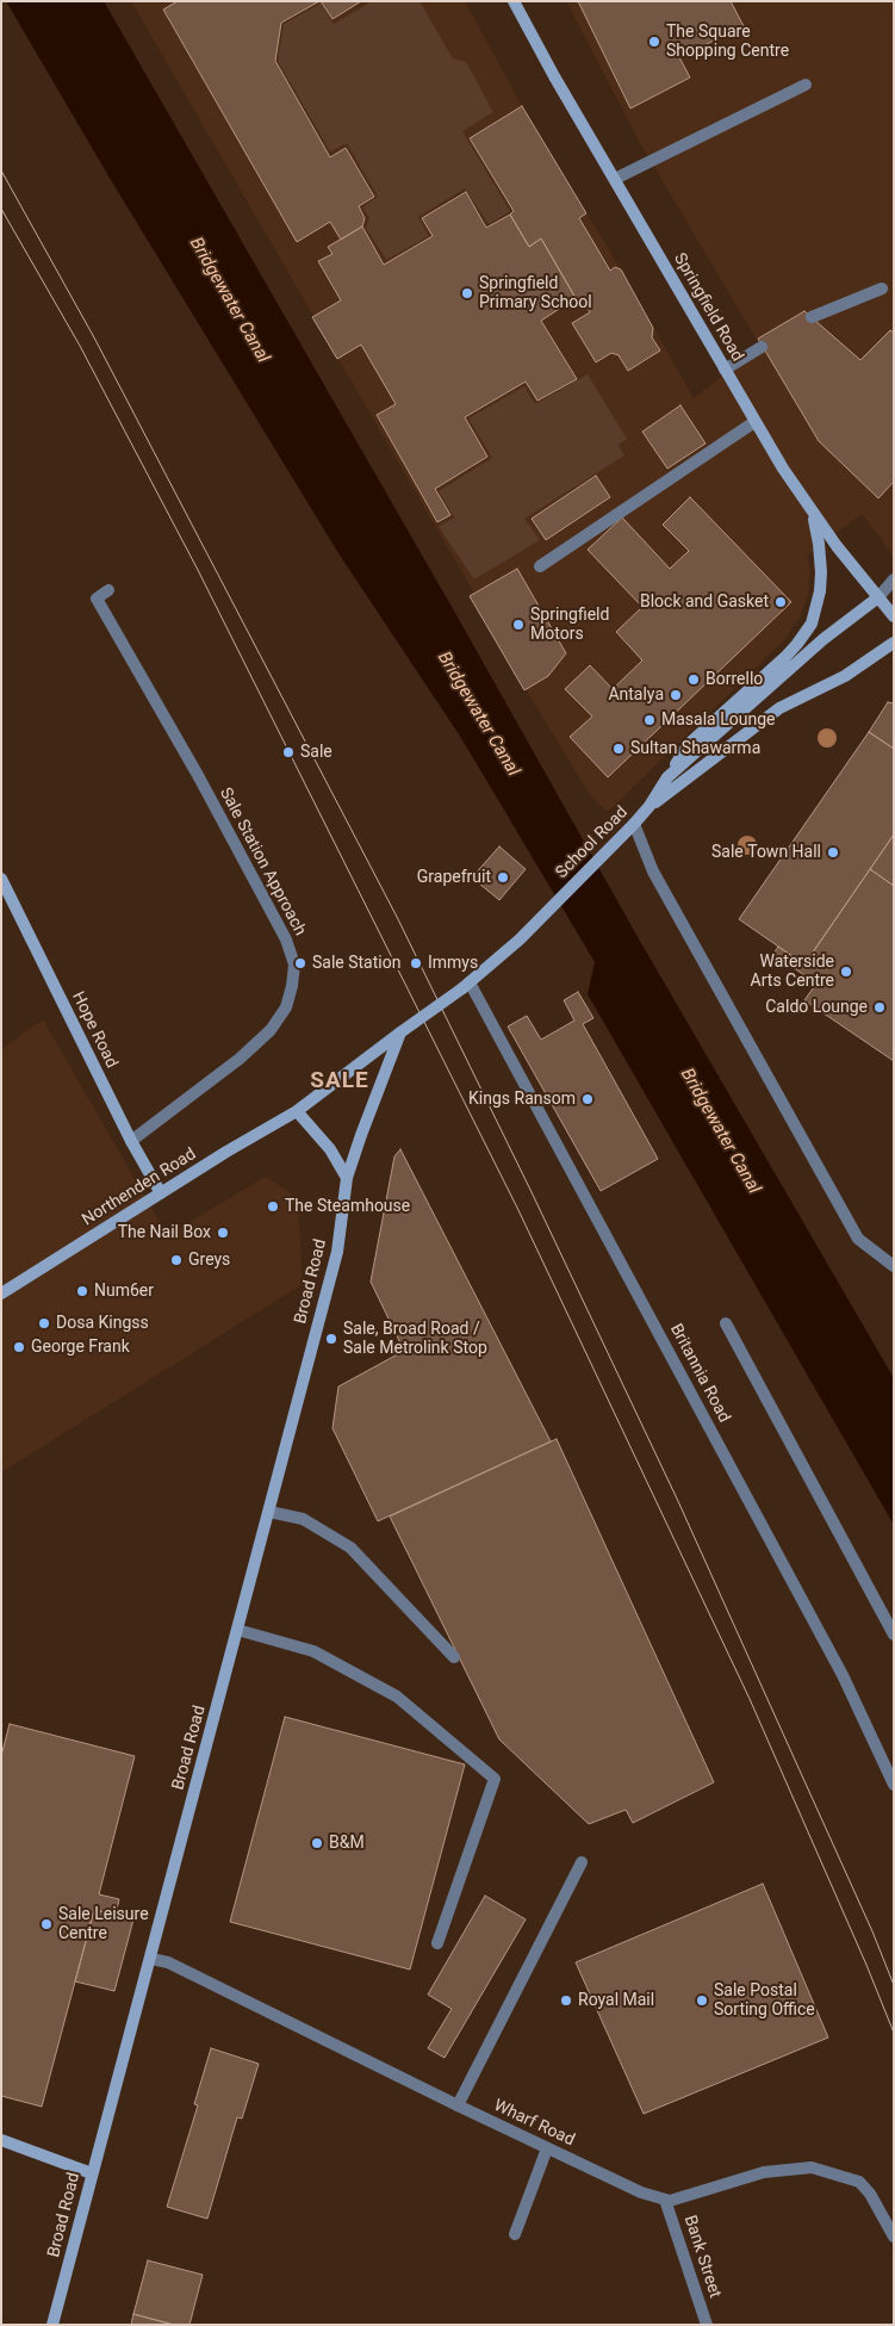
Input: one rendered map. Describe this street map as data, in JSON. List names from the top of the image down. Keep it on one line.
{"streets":{"main road":["Springfield Road","School Road","Hope Road","Northenden Road","Broad Road"],"street":["Sale Station Approach","Britannia Road","Wharf Road","Bank Street"]},"crossings":[["Springfield Road","School Road"],["School Road","Northenden Road"],["School Road","Broad Road"],["School Road","Britannia Road"],["Sale Station Approach","Hope Road"],["Hope Road","Northenden Road"],["Broad Road","Wharf Road"],["Wharf Road","Bank Street"]],"districts":["SALE"],"water":["Bridgewater Canal"],"places":["The Square Shopping Centre","Springfield Primary School","Block and Gasket","Springfield Motors","Borrello","Antalya","Masala Lounge","Sultan Shawarma","Sale","Sale Town Hall","Grapefruit","Sale Station","Immys","Waterside Arts Centre","Caldo Lounge","Kings Ransom","The Steamhouse","The Nail Box","Greys","Num6er","Dosa Kingss","Sale, Broad Road / Sale Metrolink Stop","George Frank","B&M","Sale Leisure Centre","Royal Mail","Sale Postal Sorting Office"]}
